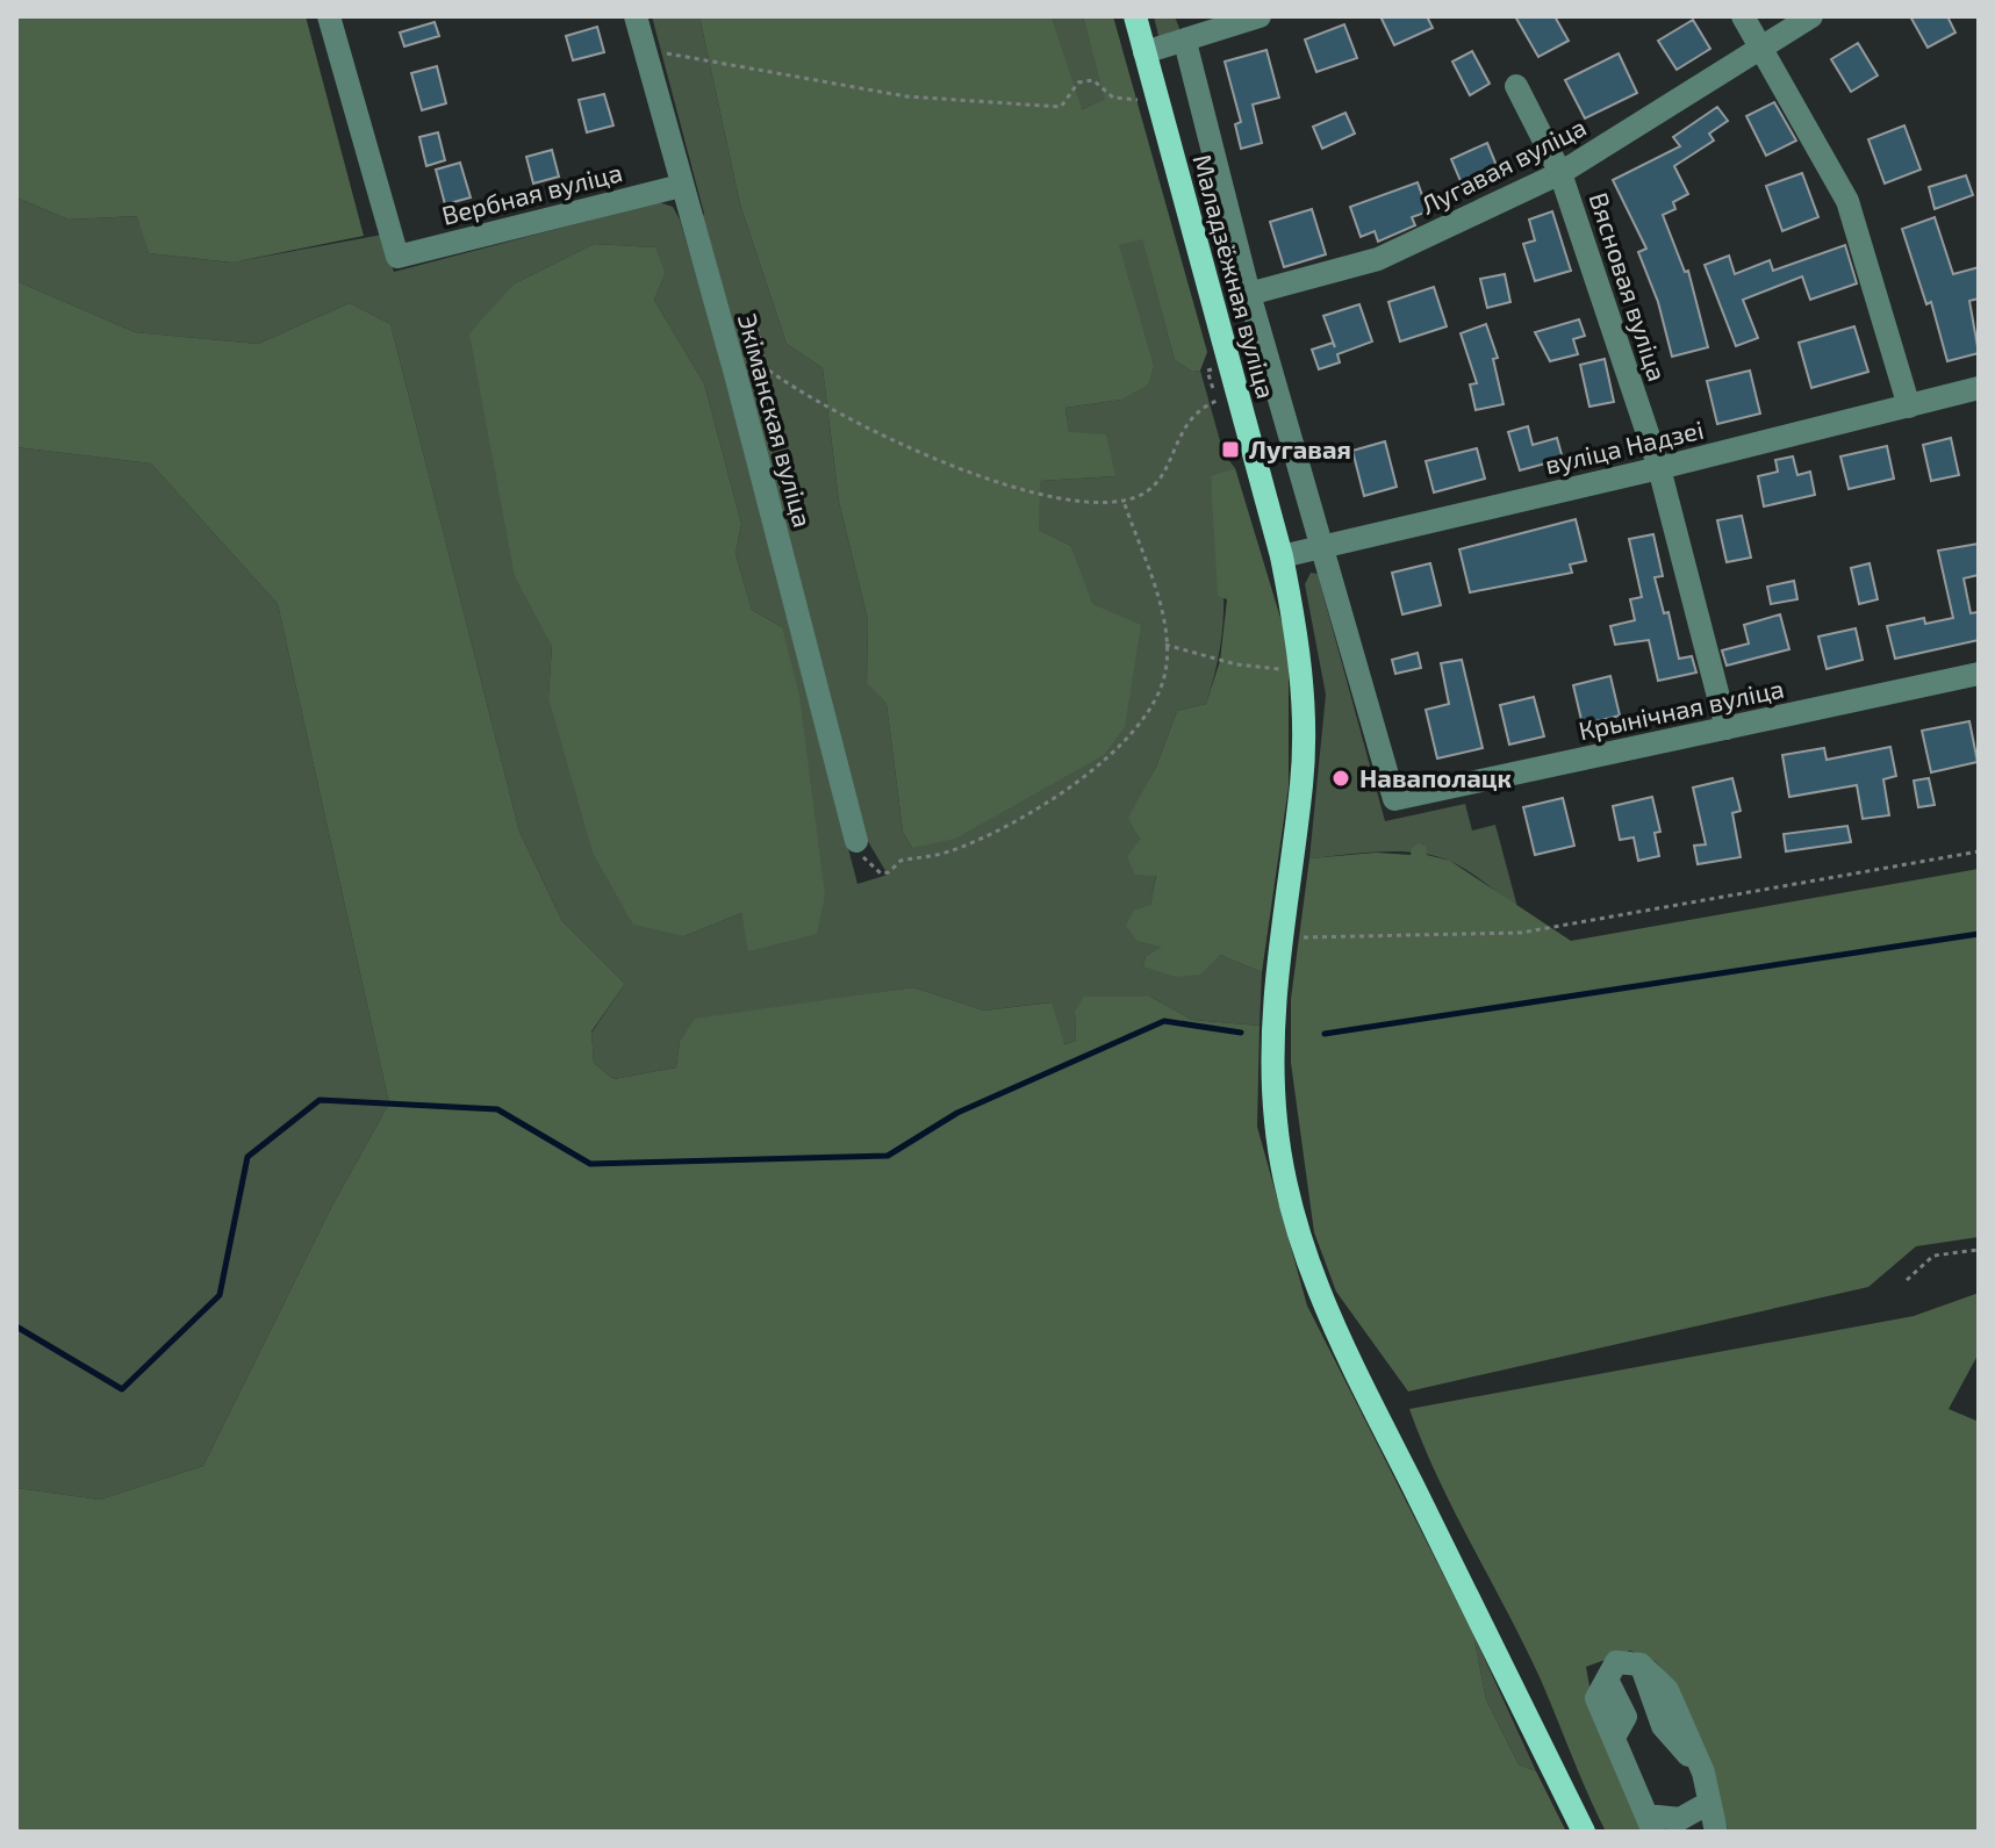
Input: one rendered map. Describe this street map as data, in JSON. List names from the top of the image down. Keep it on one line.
{"streets":{"main road":["Маладзёжная вуліца"],"street":["Лугавая вуліца","Вербная вуліца","Вясновая вуліца","Экіманская вуліца","вуліца Надзеі","Крынічная вуліца"]},"crossings":[["Лугавая вуліца","Вясновая вуліца"],["Вербная вуліца","Экіманская вуліца"],["Маладзёжная вуліца","вуліца Надзеі"],["Вясновая вуліца","вуліца Надзеі"],["Вясновая вуліца","Крынічная вуліца"],["вуліца Надзеі","Крынічная вуліца"]],"places":{"transit":["Лугавая"],"other":["Наваполацк"]}}
